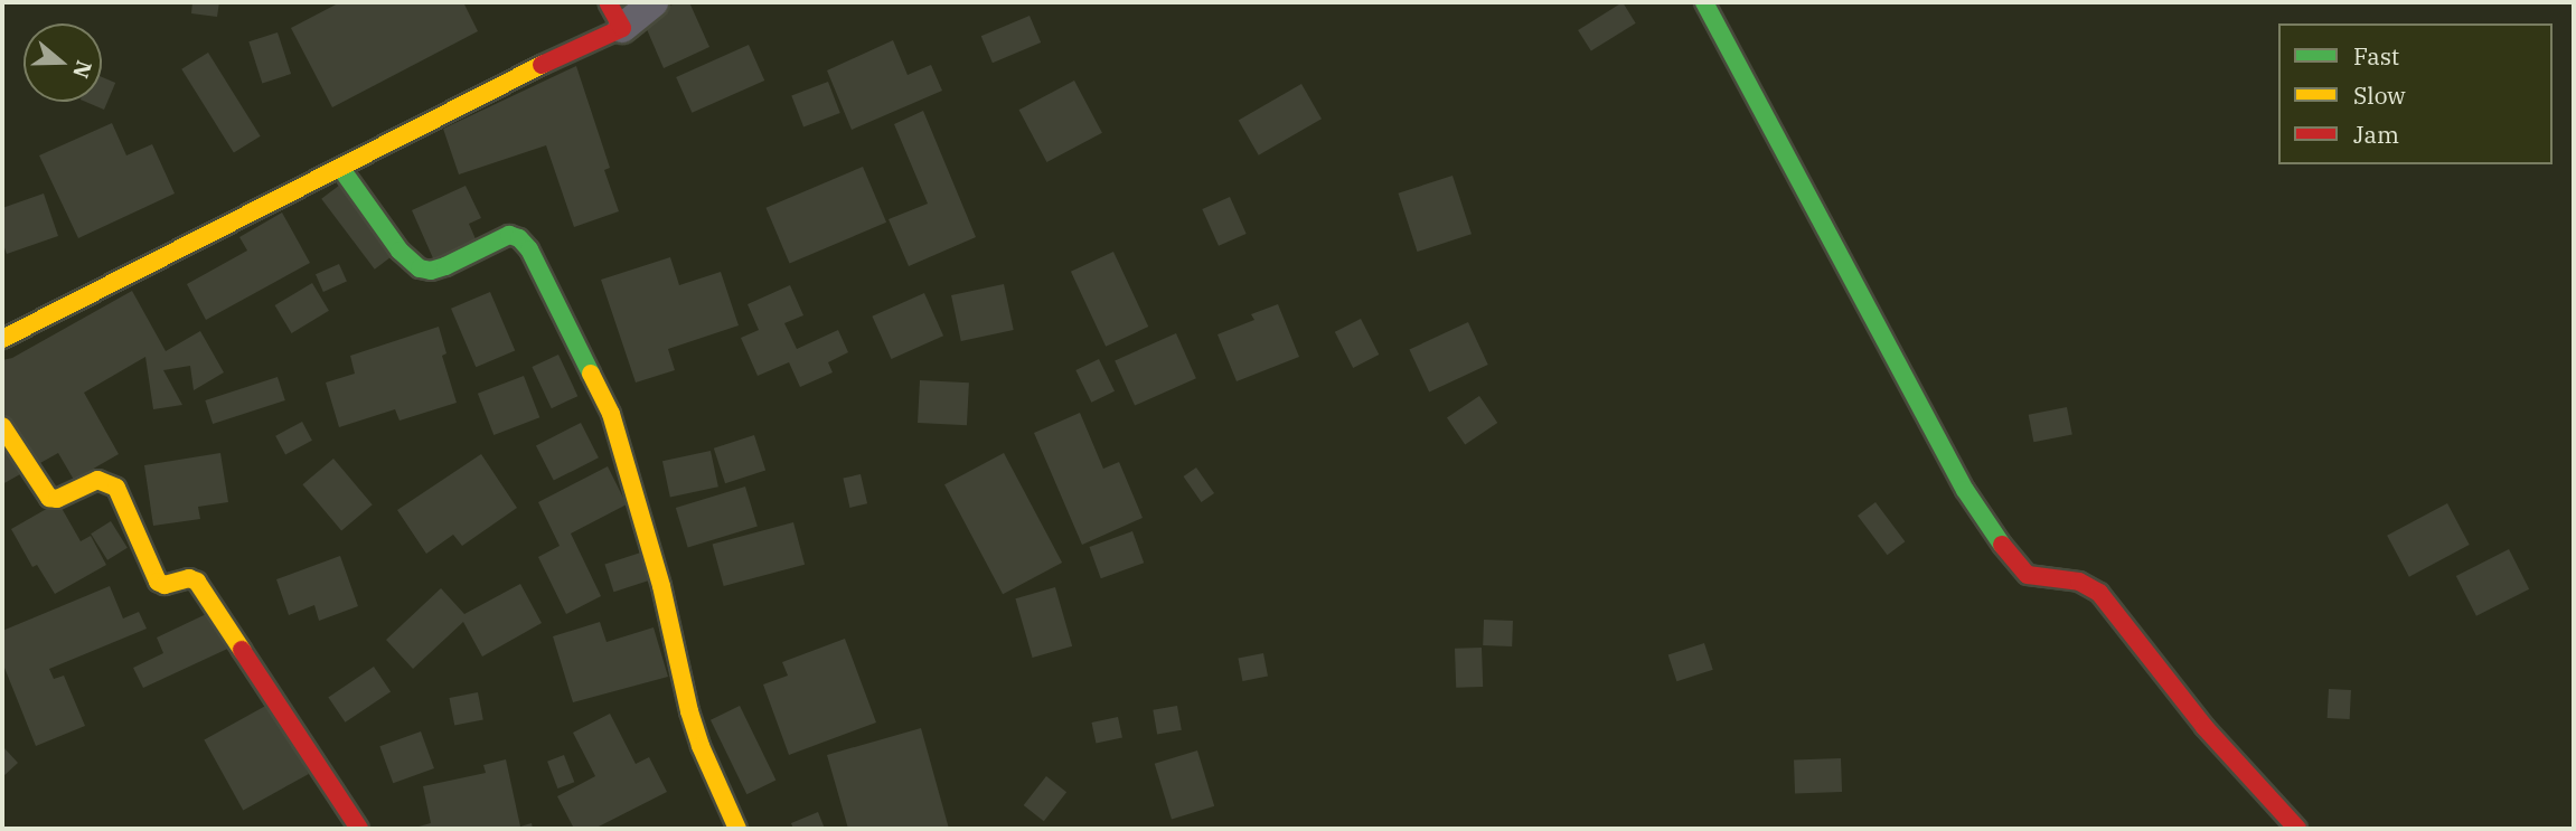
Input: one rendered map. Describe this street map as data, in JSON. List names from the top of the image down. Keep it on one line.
{"legend":["Fast","Slow","Jam"],"north":"right"}
